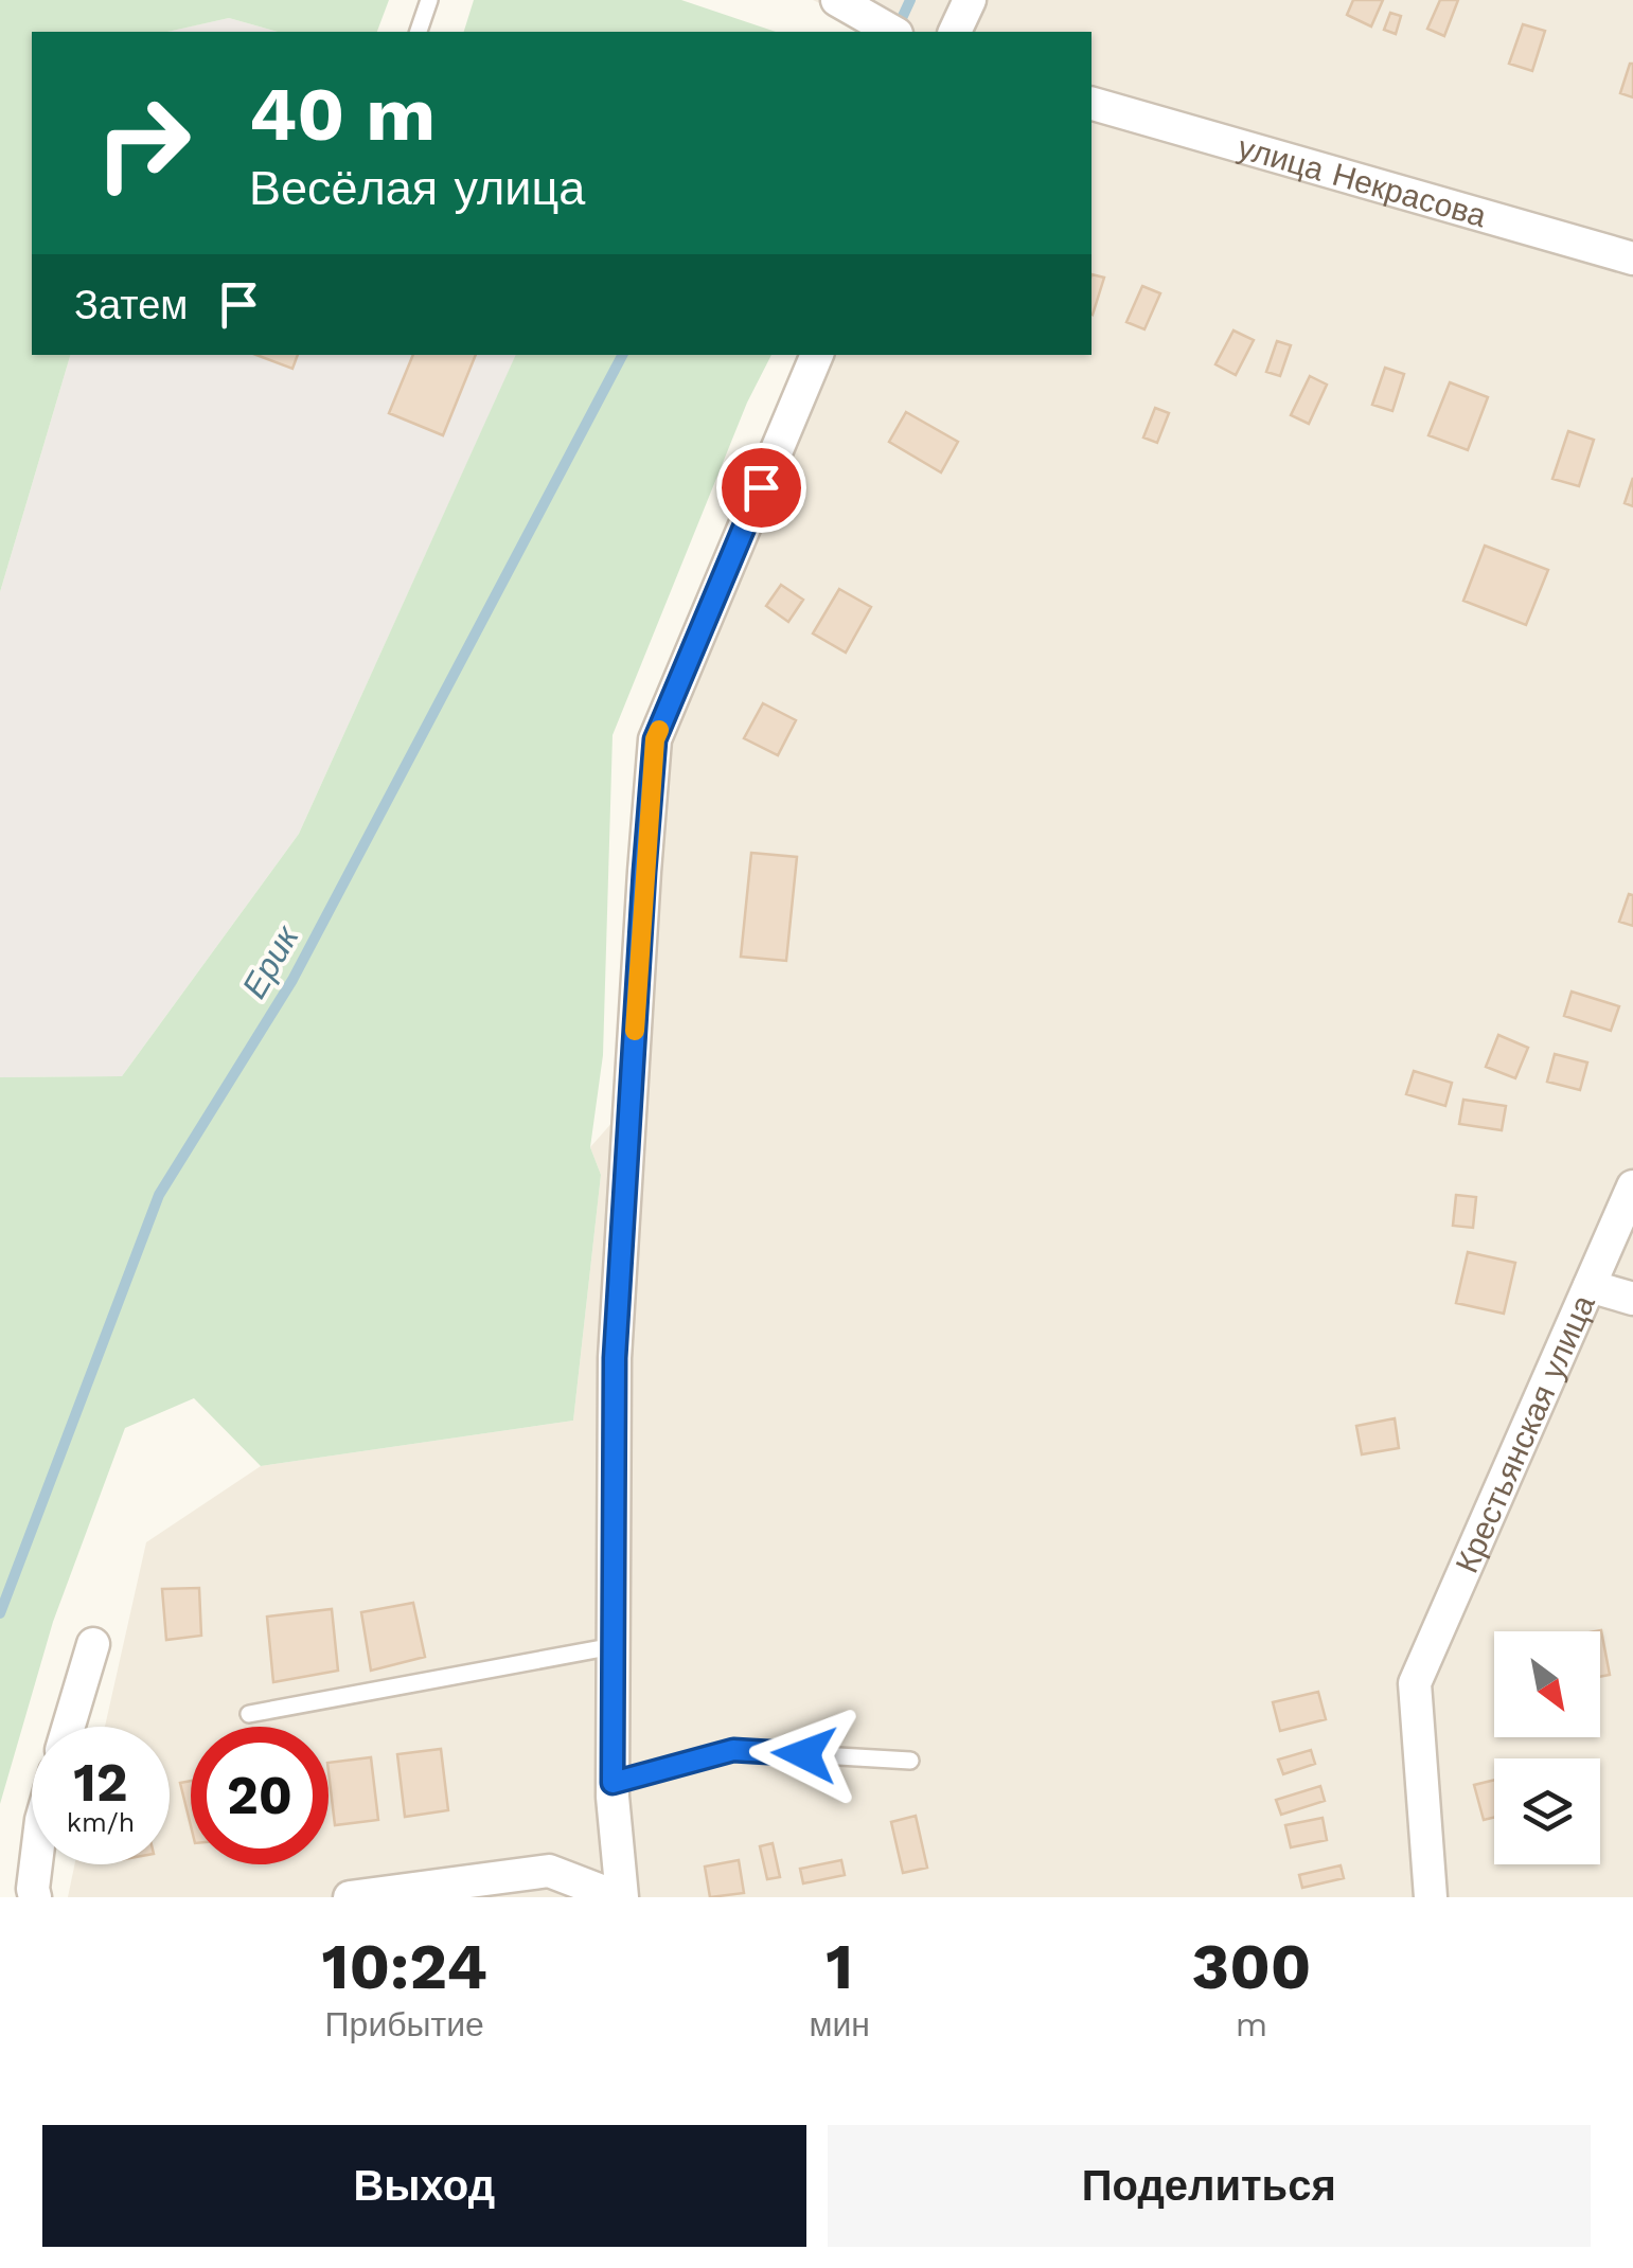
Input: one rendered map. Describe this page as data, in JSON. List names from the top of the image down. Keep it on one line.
{"streets":{"street":["улица Некрасова","Крестьянская улица"]},"water":["Ерик"],"north":"bottom right","page":{"turn":["40 m","Весёлая улица"],"then":"Затем","speed":"12 km/h","limit":"20","eta":["10:24","Прибытие","1","мин","300","m"],"buttons":["Выход","Поделиться"]}}
